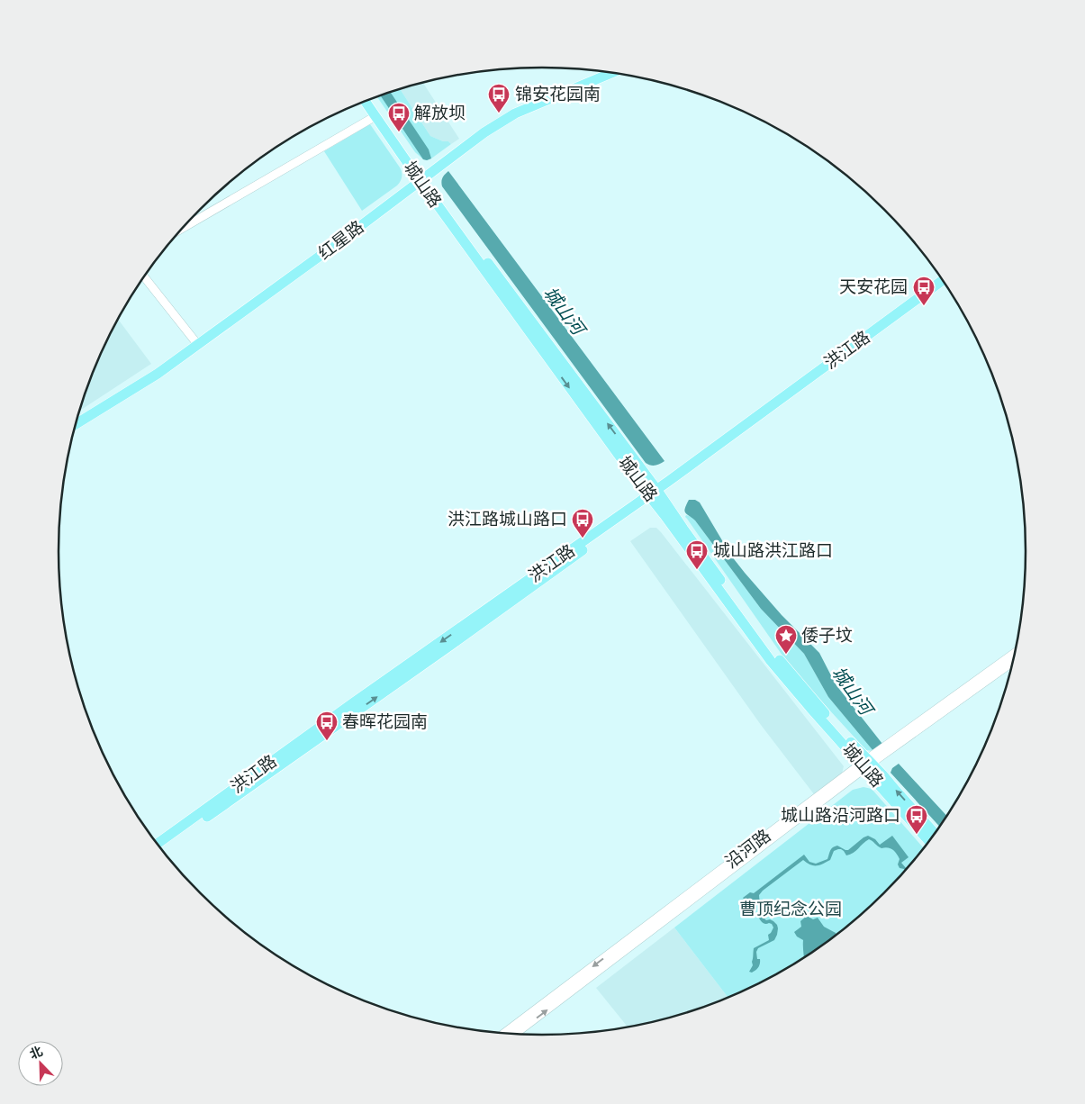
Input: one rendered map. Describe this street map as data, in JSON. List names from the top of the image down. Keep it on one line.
{"streets":{"main road":["城山路","红星路","洪江路"],"street":["沿河路"]},"crossings":[["城山路","红星路"],["城山路","洪江路"],["城山路","沿河路"]],"water":["城山河"],"parks":["曹顶纪念公园"],"places":{"bus stop":["锦安花园南","解放坝","天安花园","洪江路城山路口","城山路洪江路口","春晖花园南","城山路沿河路口"],"place":["倭子坟"]},"north":"top left"}
